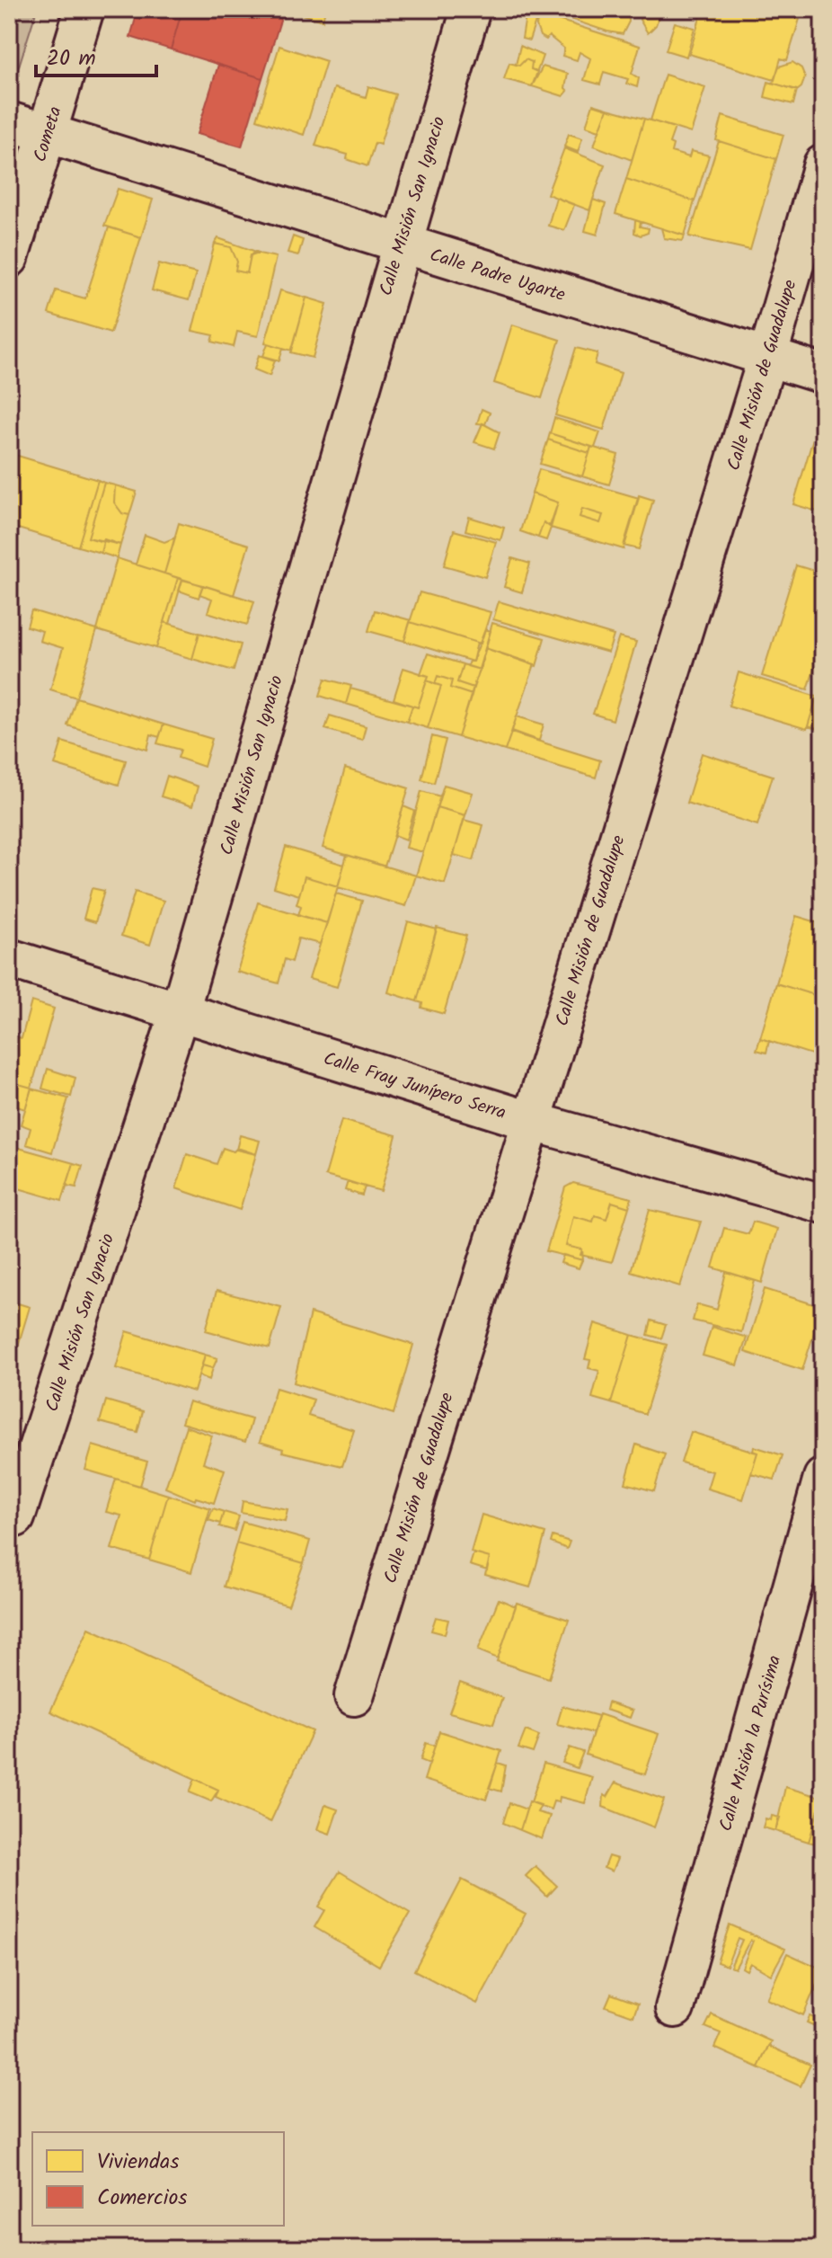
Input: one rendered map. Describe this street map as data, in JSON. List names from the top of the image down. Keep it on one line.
{"streets":{"street":["Cometa","Calle Misión San Ignacio","Calle Padre Ugarte","Calle Misión de Guadalupe","Calle Fray Junípero Serra","Calle Misión la Purísima"]},"crossings":[["Cometa","Calle Padre Ugarte"],["Calle Misión San Ignacio","Calle Padre Ugarte"],["Calle Misión San Ignacio","Calle Fray Junípero Serra"],["Calle Padre Ugarte","Calle Misión de Guadalupe"],["Calle Misión de Guadalupe","Calle Fray Junípero Serra"]],"legend":["Viviendas","Comercios"],"scale_bar":"20 m"}
